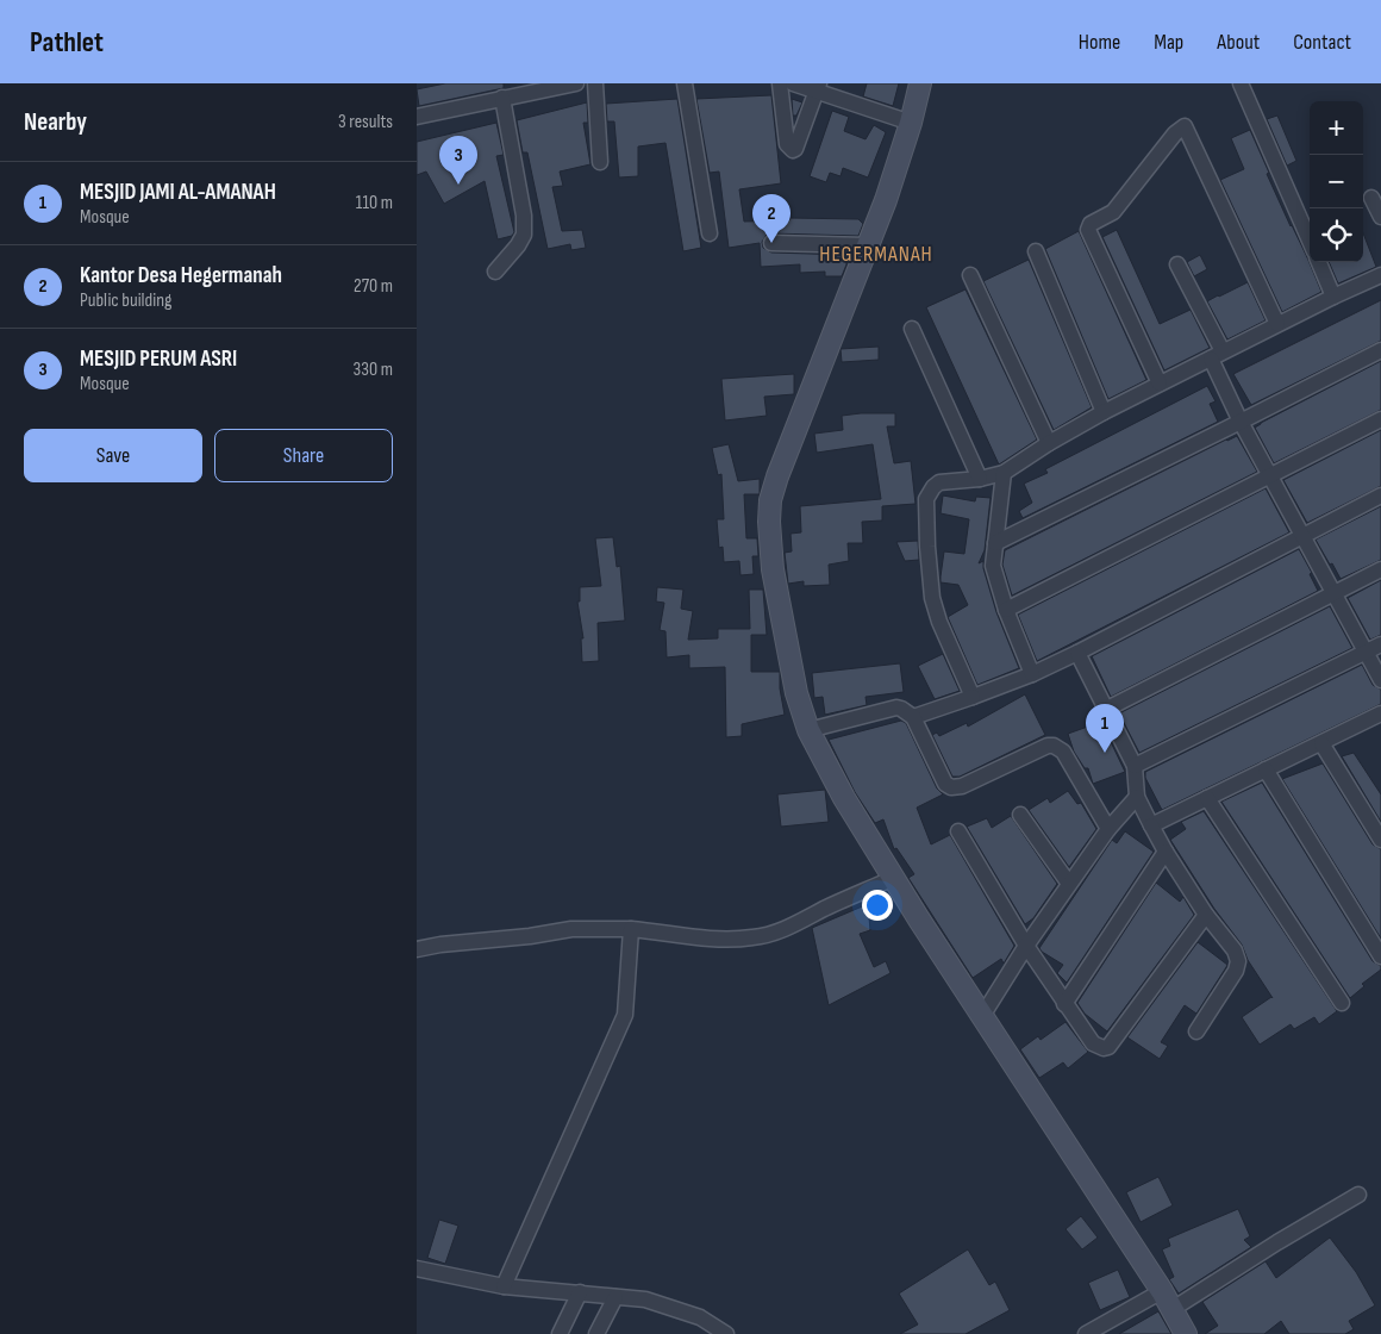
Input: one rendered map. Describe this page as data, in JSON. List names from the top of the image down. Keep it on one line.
{"districts":["HEGERMANAH"],"page":{"header":"Pathlet","nav":["Home","Map","About","Contact"],"heading":["Nearby","3 results"],"map_buttons":["+","−"],"pins":["3","2","1"],"list":[{"mark":"1","name":"MESJID JAMI AL-AMANAH","note":"Mosque","value":"110 m"},{"mark":"2","name":"Kantor Desa Hegermanah","note":"Public building","value":"270 m"},{"mark":"3","name":"MESJID PERUM ASRI","note":"Mosque","value":"330 m"}],"buttons":["Save","Share"]}}
